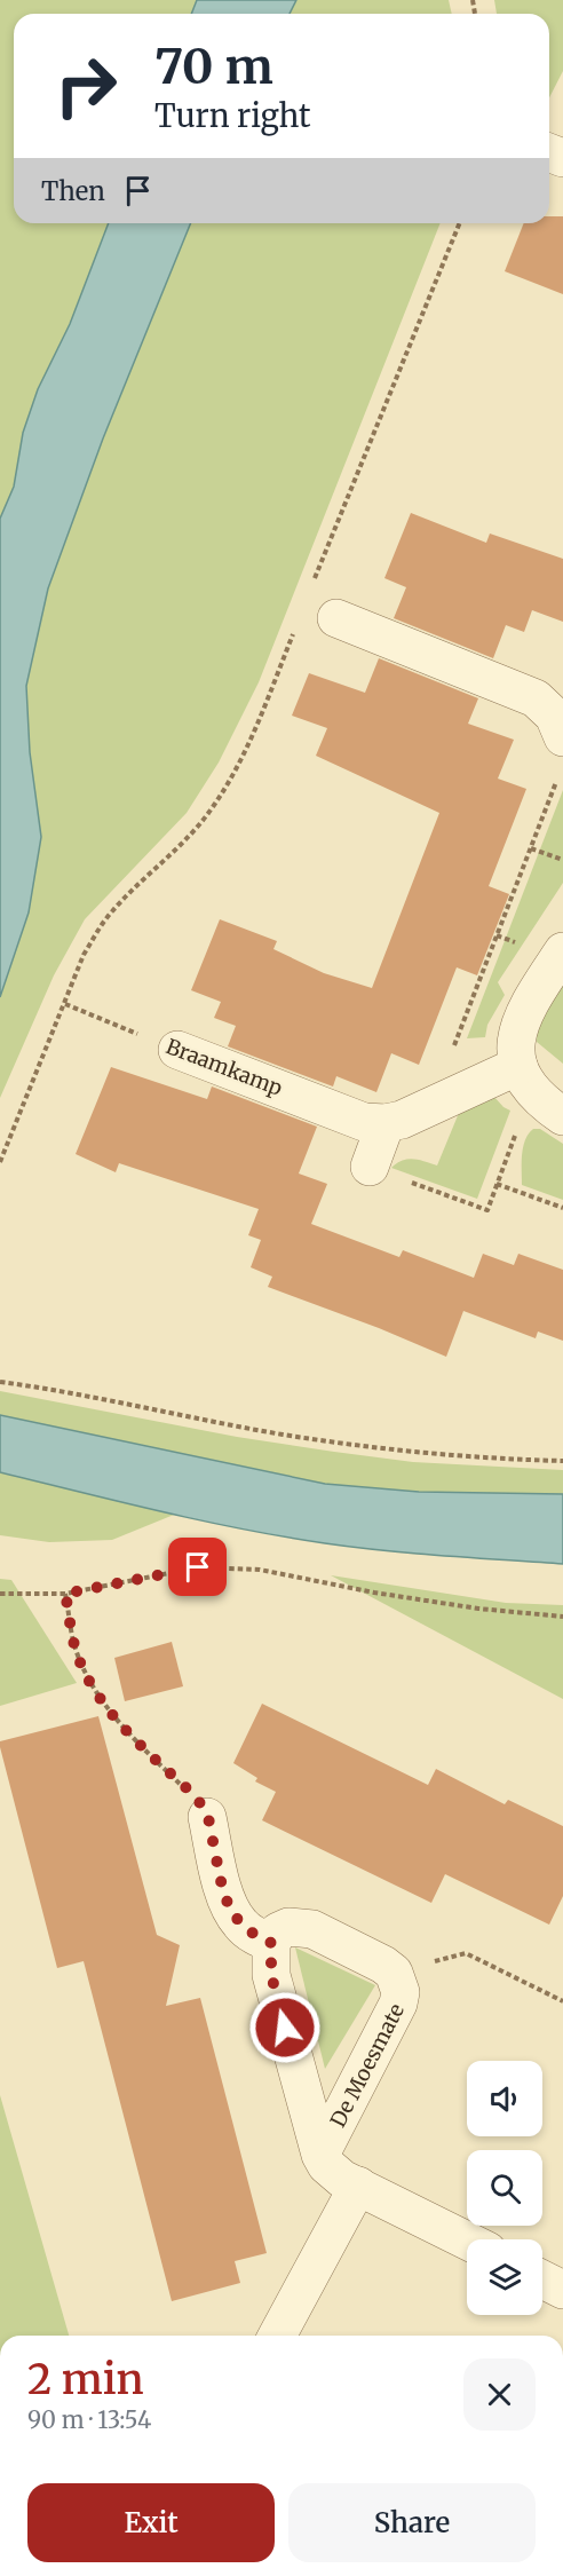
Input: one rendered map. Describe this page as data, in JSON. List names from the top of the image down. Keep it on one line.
{"streets":{"street":["Braamkamp","De Moesmate"]},"page":{"turn":["70 m","Turn right"],"then":"Then","heading":["2 min","90 m · 13:54"],"buttons":["Exit","Share"]}}
